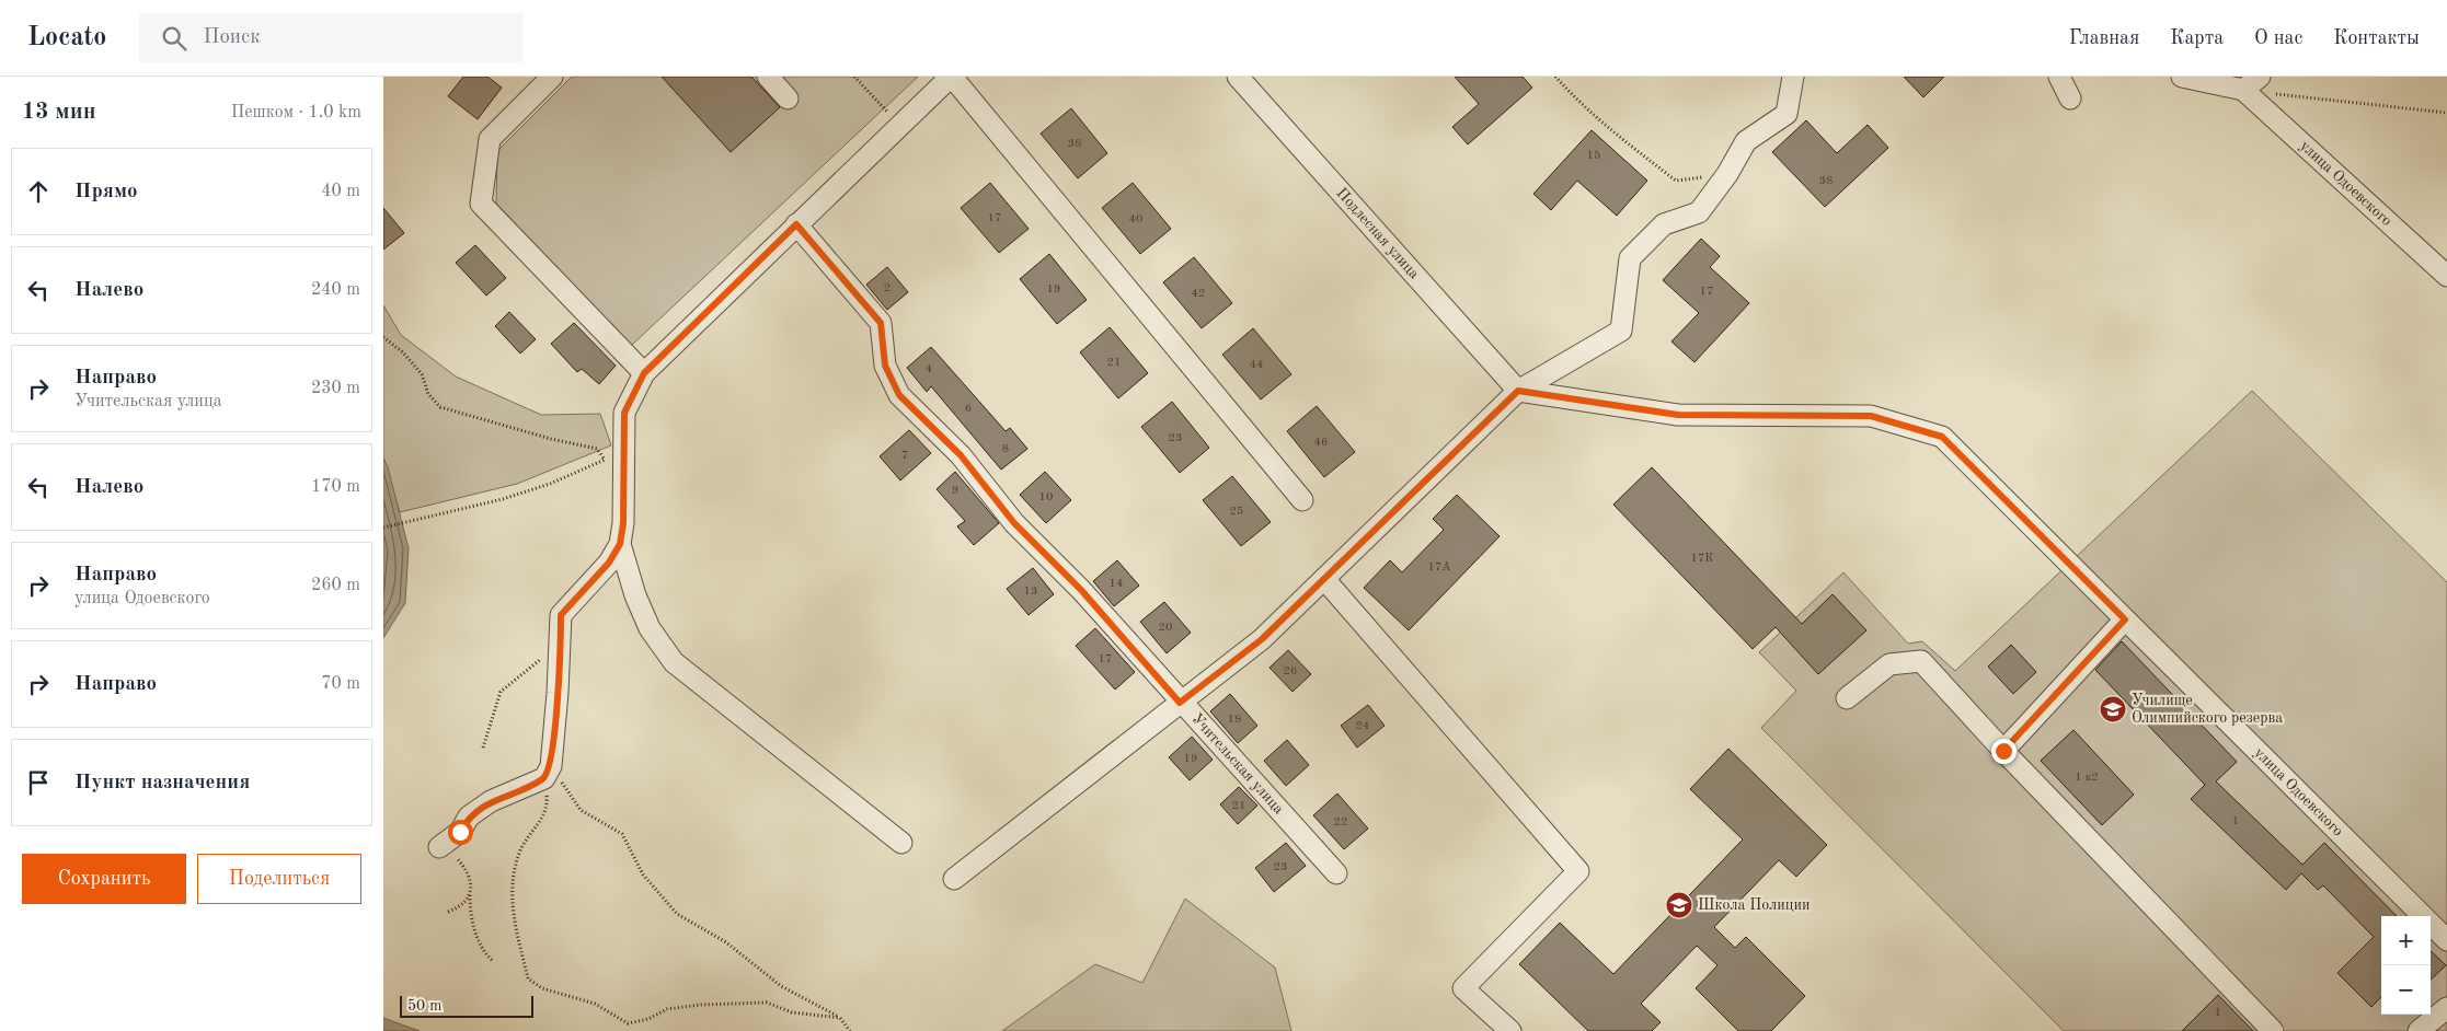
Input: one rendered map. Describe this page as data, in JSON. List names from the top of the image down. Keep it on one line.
{"streets":{"street":["улица Одоевского","Подлесная улица","Учительская улица"]},"crossings":[["улица Одоевского","Подлесная улица"]],"places":{"school or university":["Училище Олимпийского резерва","Школа Полиции"]},"house_numbers":["38","15","38","17","40","2","19","17","42","21","44","4","6","23","46","8","7","9","10","25","17К","17А","14","13","20","17","26","18","24","19","1 к2","21","1","22","23","1"],"scale_bar":"50 m","page":{"header":"Locato","search":"Поиск","nav":["Главная","Карта","О нас","Контакты"],"heading":["13 мин","Пешком · 1.0 km"],"list":[["Прямо","40 m"],["Налево","240 m"],["Направо","Учительская улица","230 m"],["Налево","170 m"],["Направо","улица Одоевского","260 m"],["Направо","70 m"],"Пункт назначения"],"buttons":["Сохранить","Поделиться"],"map_buttons":["+","−"],"scale":"50 m"}}
